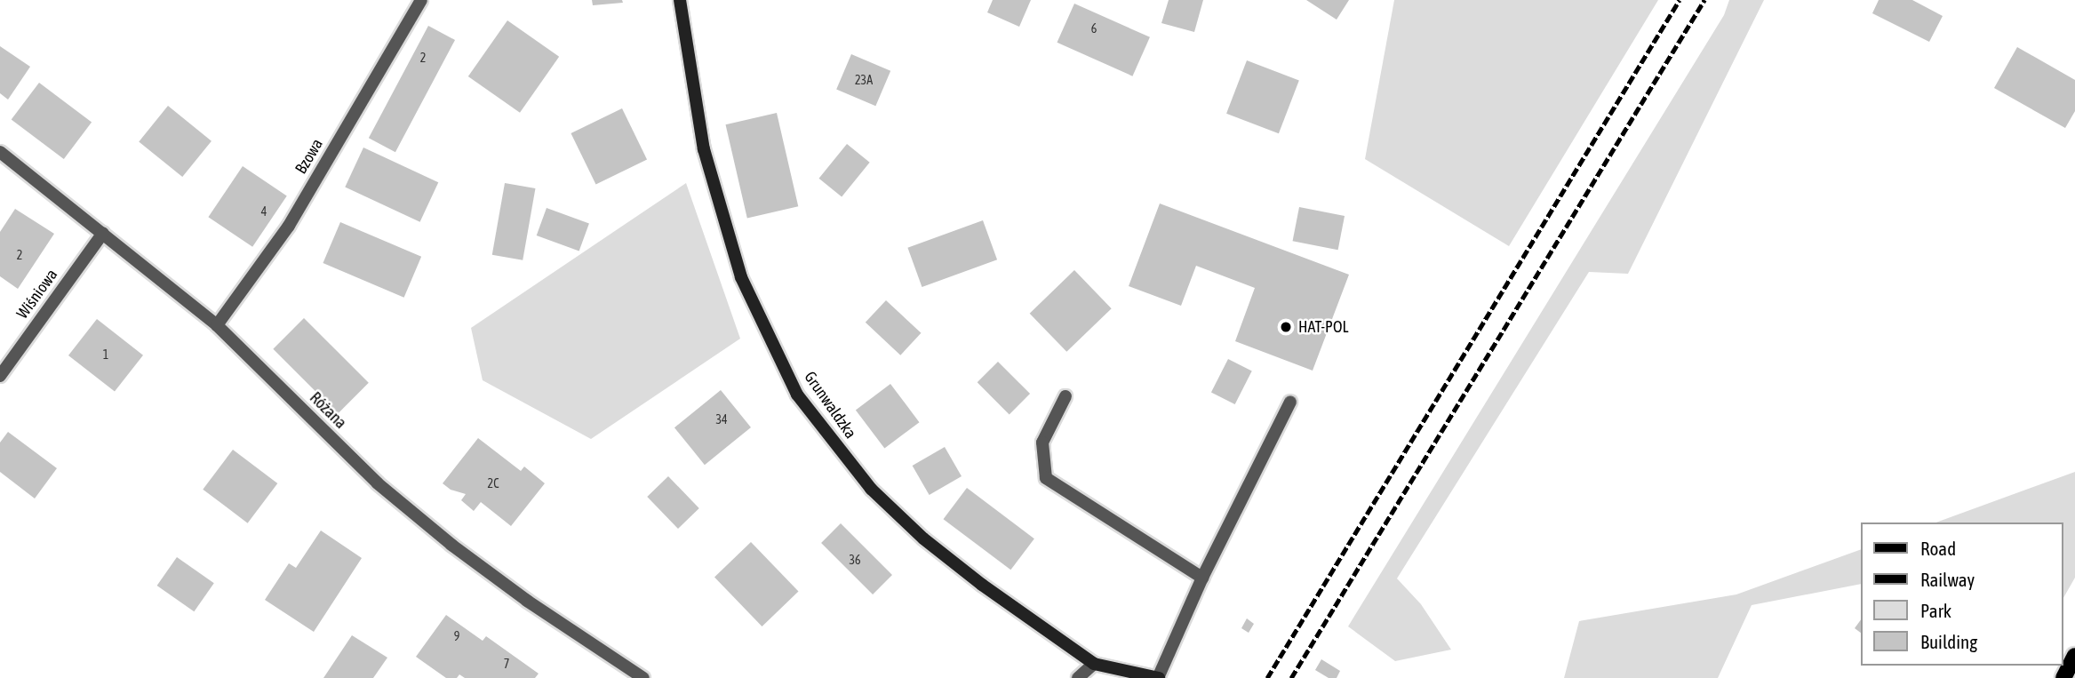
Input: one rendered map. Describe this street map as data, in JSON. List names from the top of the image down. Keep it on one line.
{"streets":{"street":["Bzowa","Wiśniowa","Grunwaldzka","Różana"]},"crossings":[["Bzowa","Różana"],["Wiśniowa","Różana"]],"places":["HAT-POL"],"house_numbers":["6","2","23A","4","2","1","34","2C","36","9","7"],"legend":["Road","Railway","Park","Building"]}
